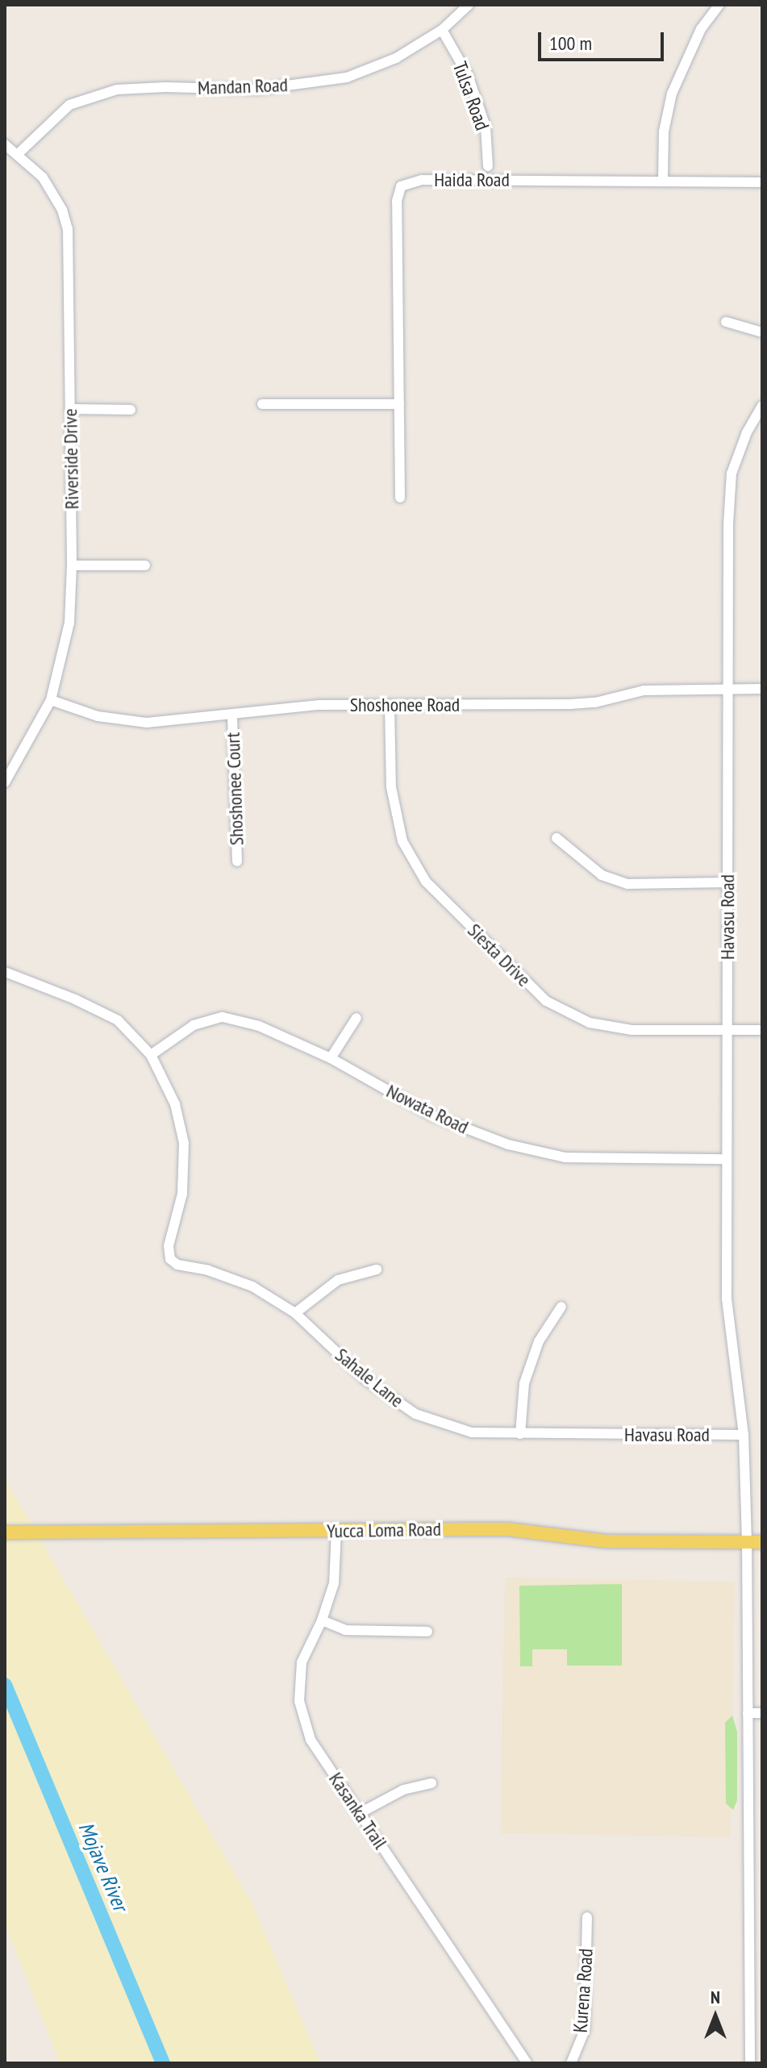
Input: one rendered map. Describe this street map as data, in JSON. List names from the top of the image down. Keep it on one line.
{"streets":{"main road":["Yucca Loma Road"],"street":["Mandan Road","Tulsa Road","Haida Road","Riverside Drive","Shoshonee Road","Shoshonee Court","Havasu Road","Siesta Drive","Nowata Road","Sahale Lane","Kasanka Trail","Kurena Road"]},"crossings":[["Mandan Road","Tulsa Road"],["Mandan Road","Riverside Drive"],["Riverside Drive","Shoshonee Road"],["Shoshonee Road","Shoshonee Court"],["Shoshonee Road","Havasu Road"],["Shoshonee Road","Siesta Drive"],["Havasu Road","Siesta Drive"],["Havasu Road","Nowata Road"],["Havasu Road","Sahale Lane"],["Havasu Road","Yucca Loma Road"],["Nowata Road","Sahale Lane"],["Yucca Loma Road","Kasanka Trail"]],"water":["Mojave River"],"scale_bar":"100 m","north":"top"}
